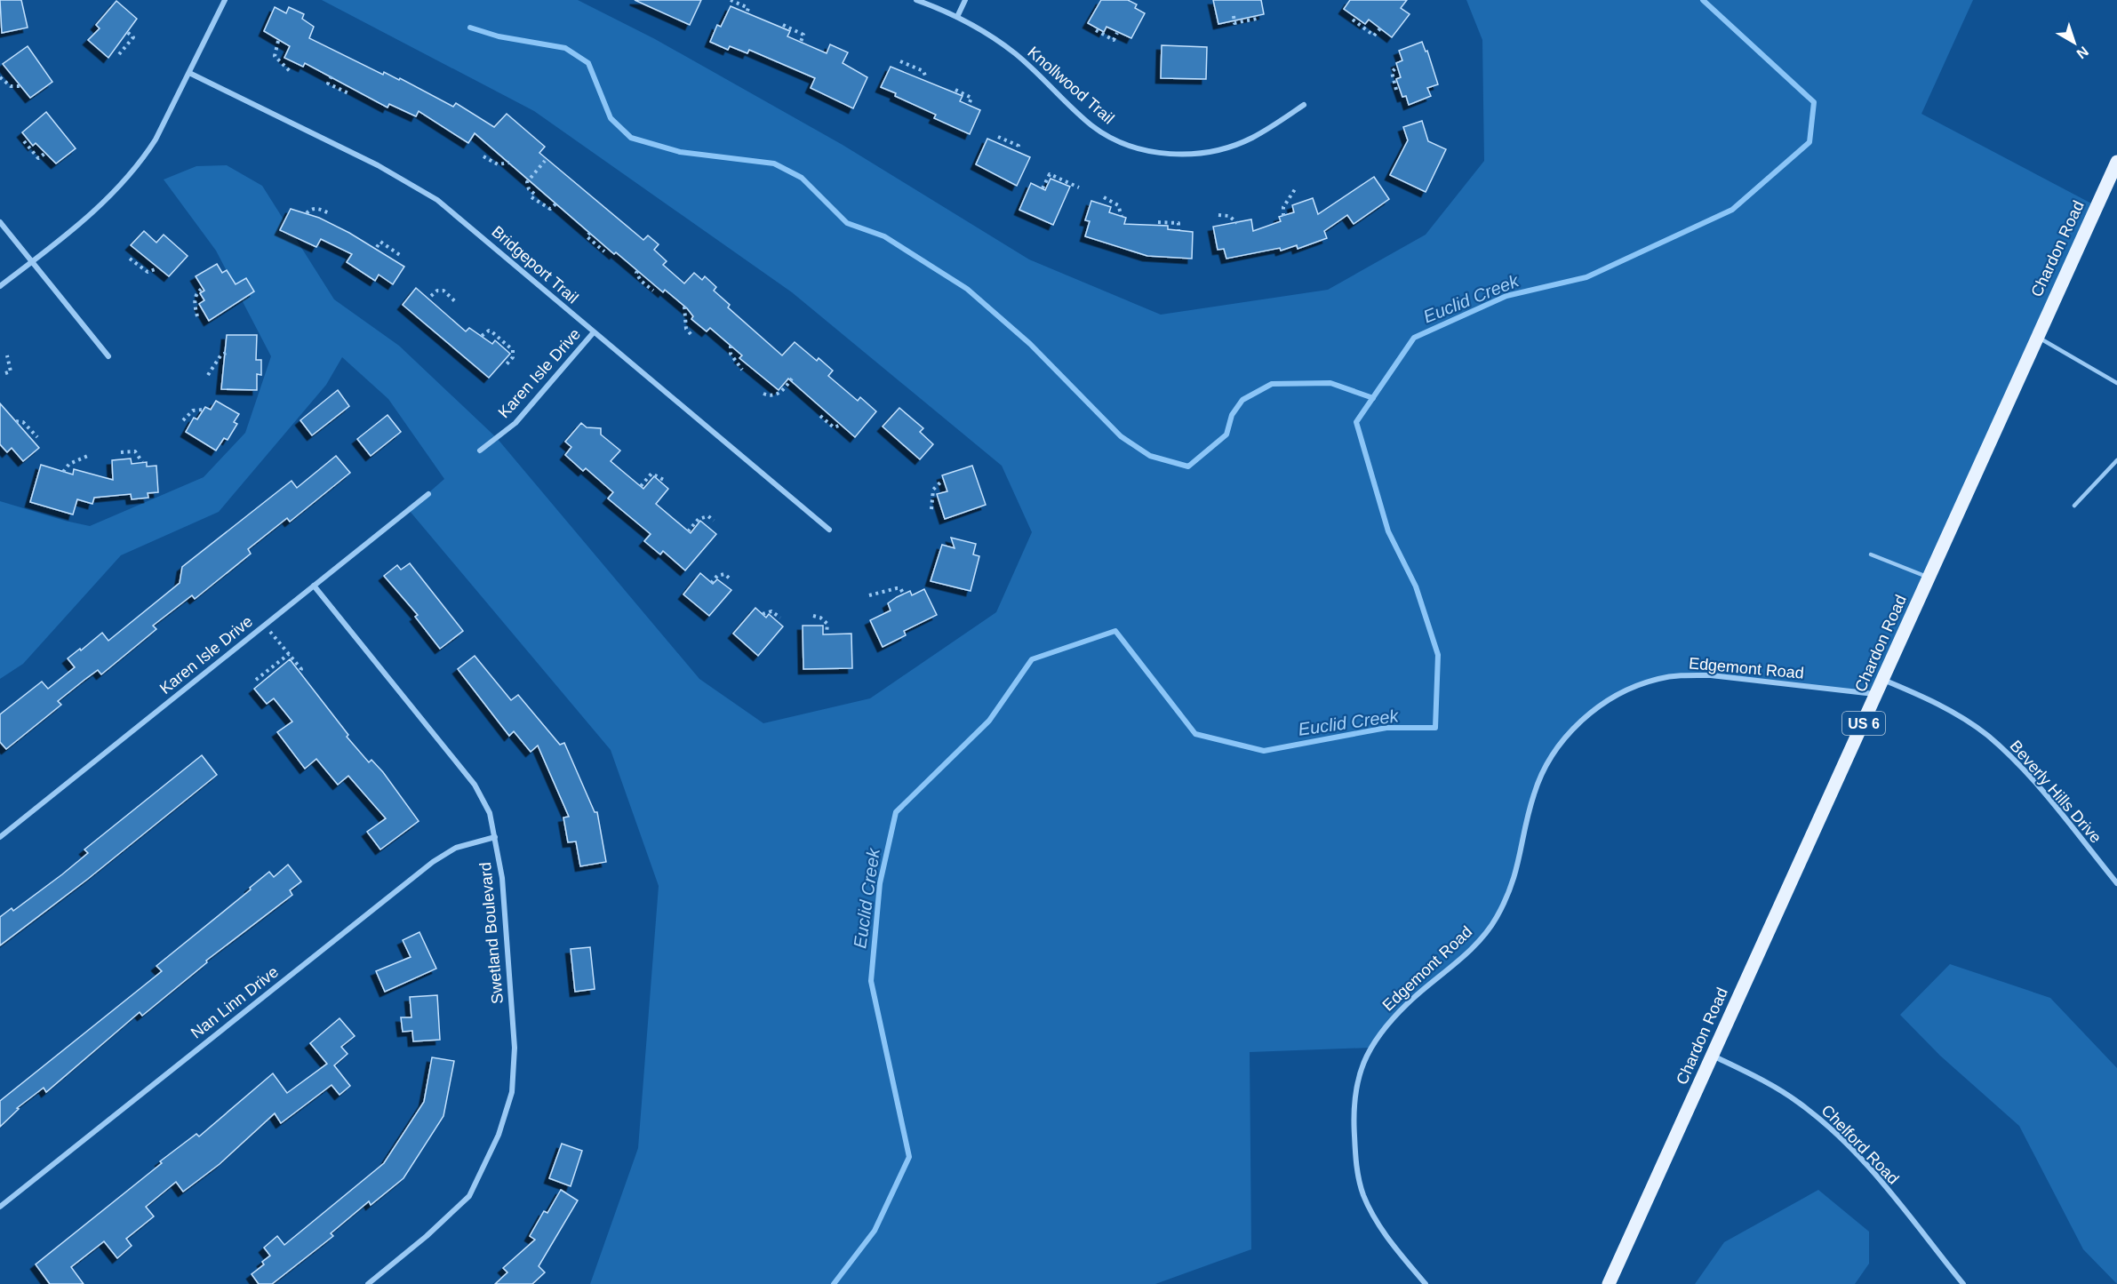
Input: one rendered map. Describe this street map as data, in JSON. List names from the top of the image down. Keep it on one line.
{"streets":{"main road":["Chardon Road","US 6"],"street":["Knollwood Trail","Bridgeport Trail","Karen Isle Drive","Edgemont Road","Beverly Hills Drive","Swetland Boulevard","Nan Linn Drive","Chelford Road"]},"crossings":[["Chardon Road","Edgemont Road"],["Chardon Road","Beverly Hills Drive"],["Chardon Road","Chelford Road"],["Bridgeport Trail","Karen Isle Drive"],["Karen Isle Drive","Swetland Boulevard"],["Swetland Boulevard","Nan Linn Drive"]],"water":["Euclid Creek"],"north":"bottom right"}
